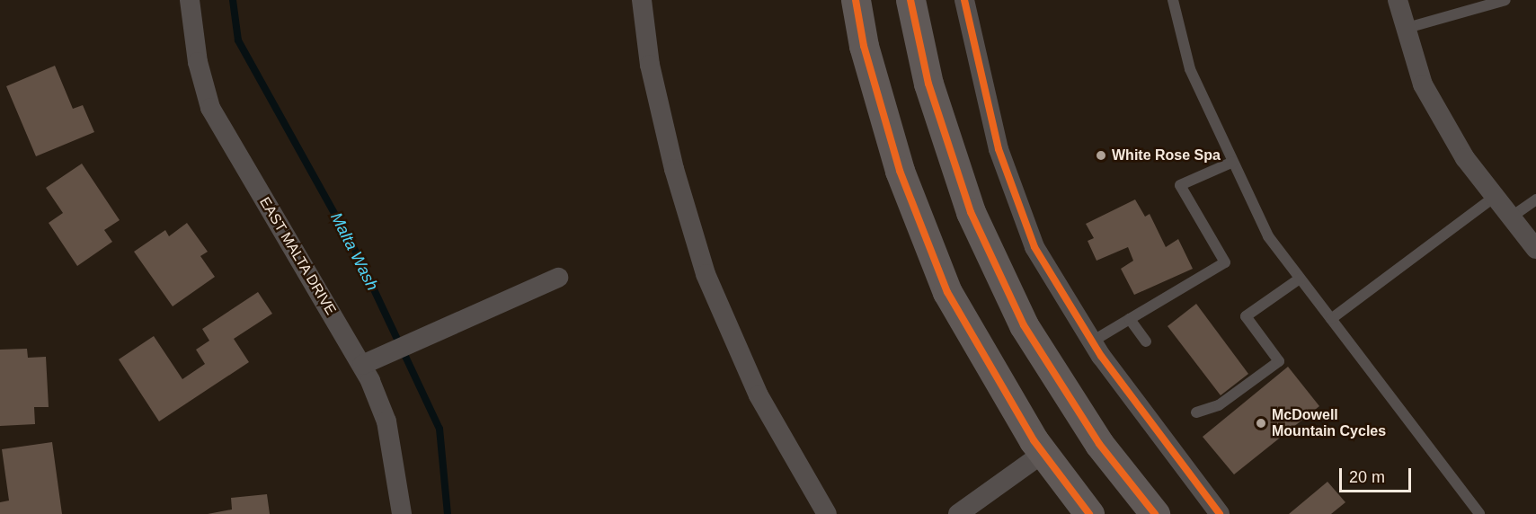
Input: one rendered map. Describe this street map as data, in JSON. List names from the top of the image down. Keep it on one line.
{"streets":{"street":["EAST MALTA DRIVE"]},"water":["Malta Wash"],"places":["White Rose Spa","McDowell Mountain Cycles"],"scale_bar":"20 m"}
